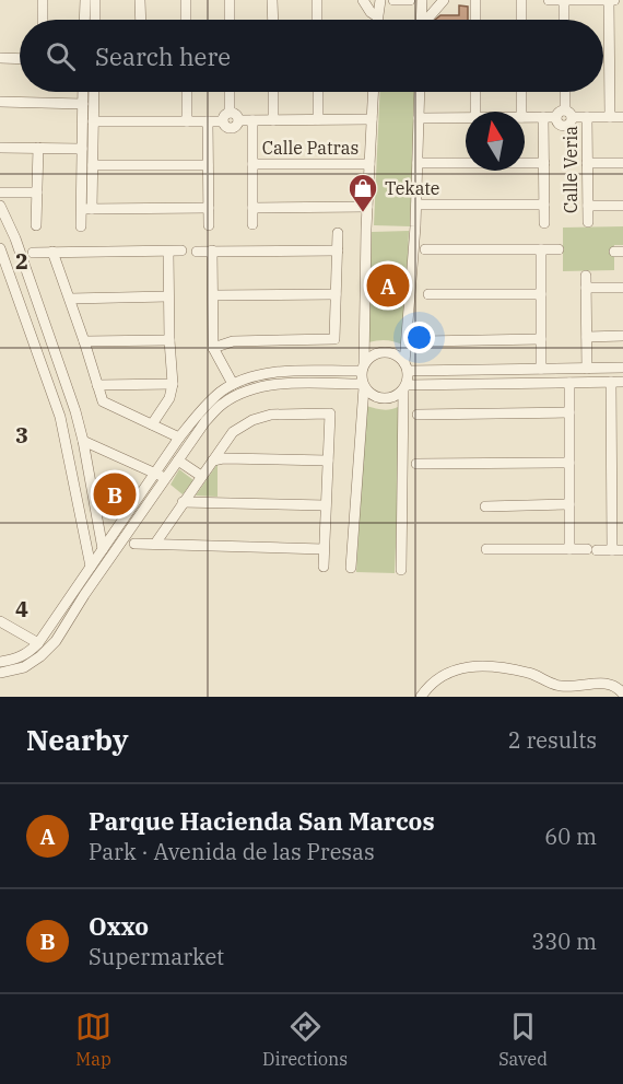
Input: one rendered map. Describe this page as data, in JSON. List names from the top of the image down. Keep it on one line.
{"streets":{"street":["Calle Patras","Calle Veria"]},"places":{"shop":["Tekate"]},"north":"top","page":{"search":"Search here","pins":["A","B"],"heading":["Nearby","2 results"],"list":[{"mark":"A","name":"Parque Hacienda San Marcos","note":"Park · Avenida de las Presas","value":"60 m"},{"mark":"B","name":"Oxxo","note":"Supermarket","value":"330 m"}],"nav":["Map","Directions","Saved"]},"grid":{"rows":["2","3","4"]}}
